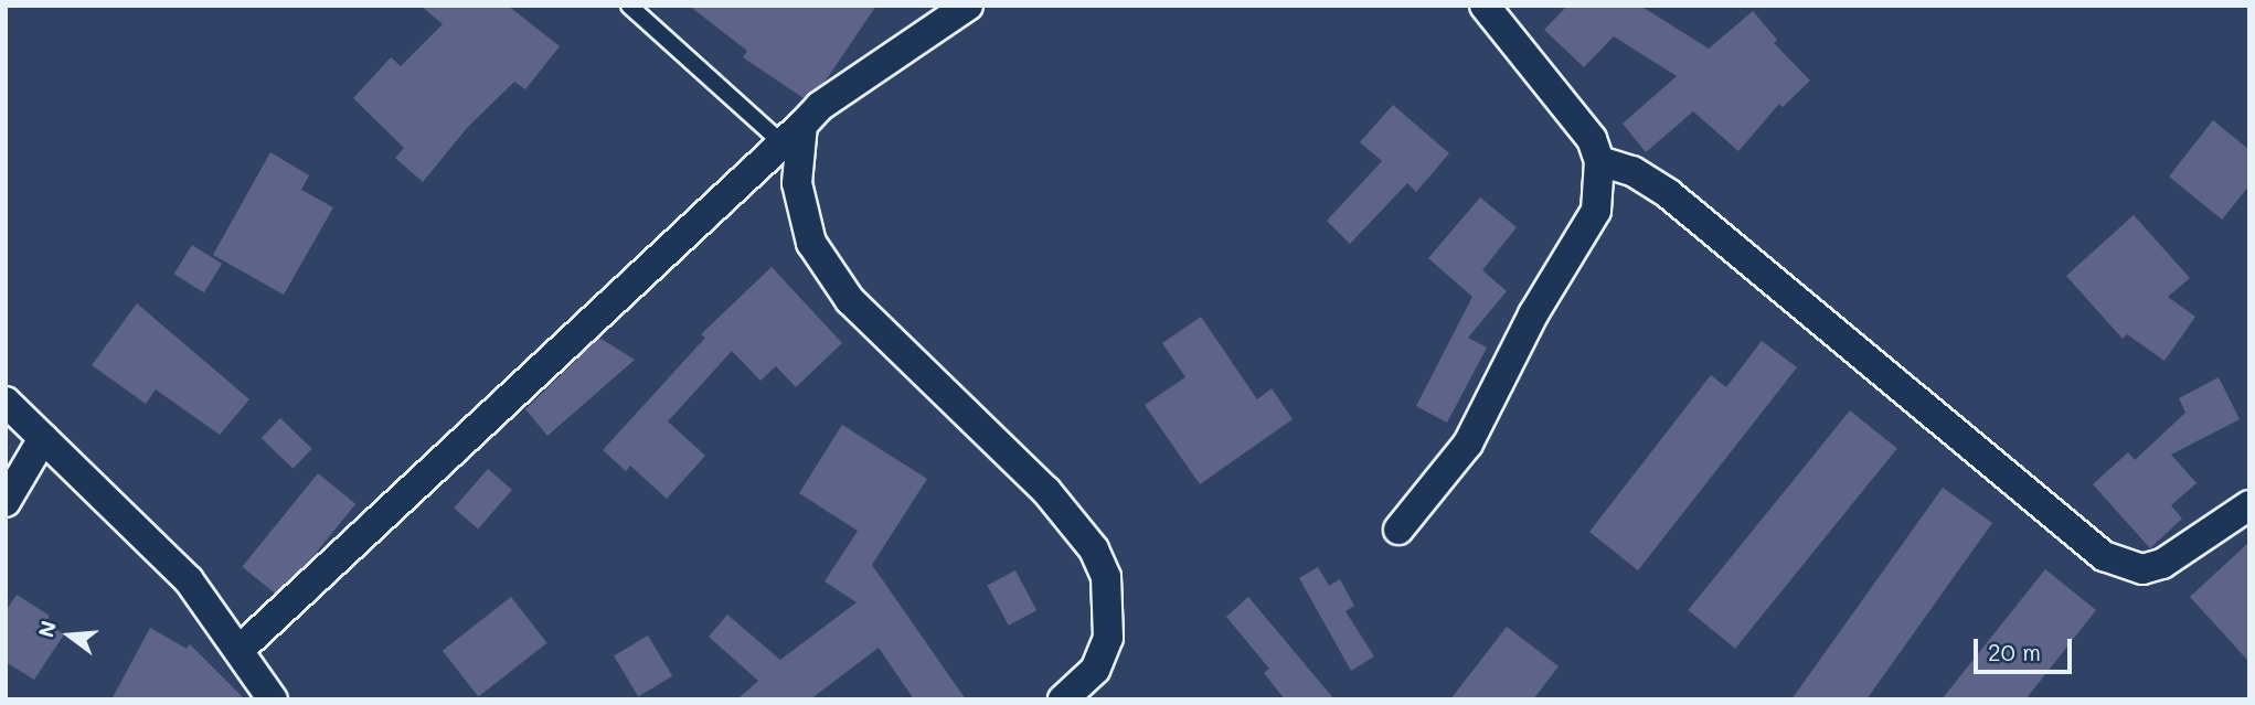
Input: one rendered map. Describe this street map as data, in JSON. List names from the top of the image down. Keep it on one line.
{"scale_bar":"20 m","north":"left"}
